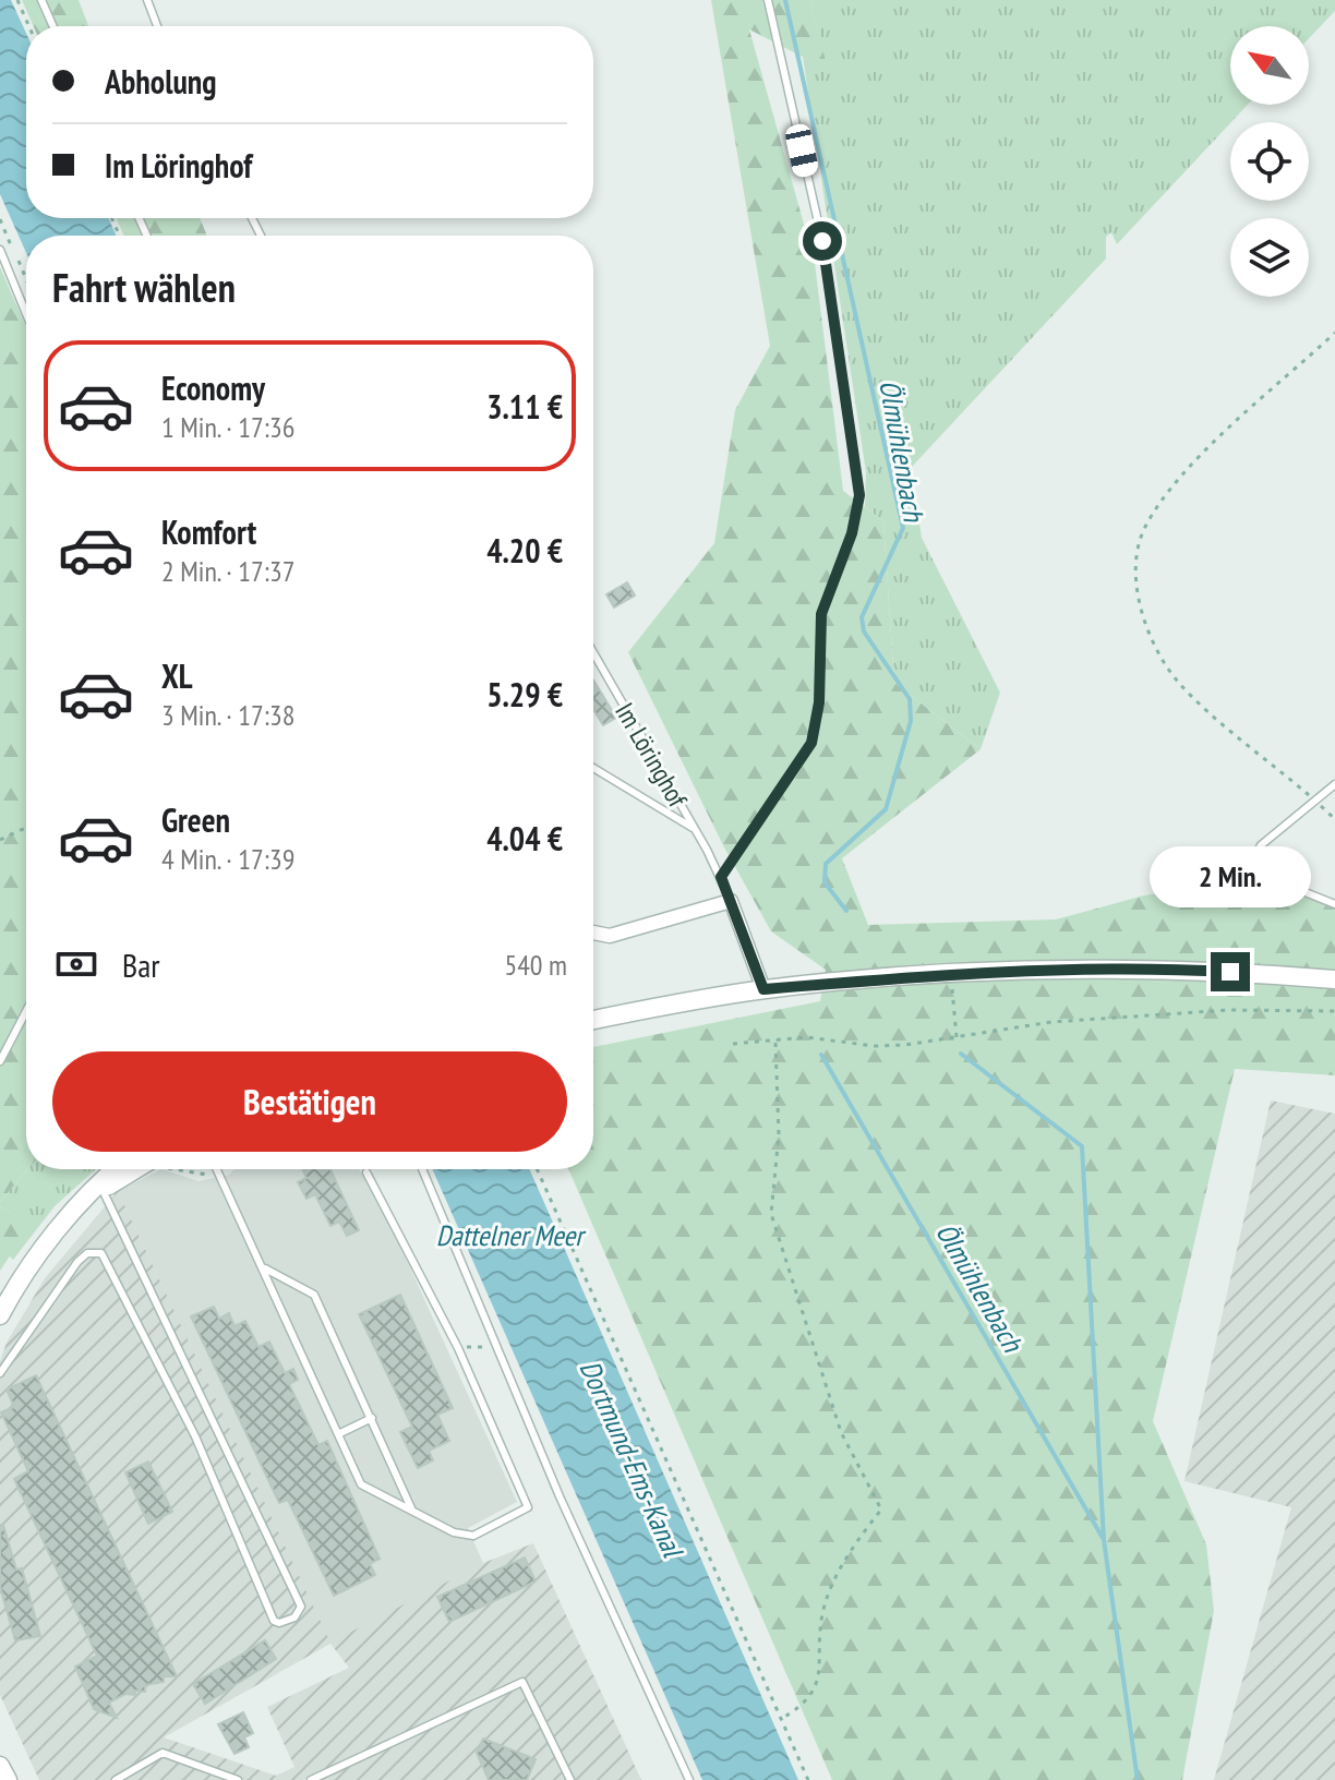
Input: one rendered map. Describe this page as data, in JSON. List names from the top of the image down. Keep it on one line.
{"streets":{"street":["Im Löringhof"]},"water":["Ölmühlenbach","Dattelner Meer","Dortmund-Ems-Kanal"],"north":"top left","page":{"banner":["Abholung","Im Löringhof"],"heading":"Fahrt wählen","list":[{"name":"Economy","note":"1 Min. · 17:36","value":"3.11 €"},{"name":"Komfort","note":"2 Min. · 17:37","value":"4.20 €"},{"name":"XL","note":"3 Min. · 17:38","value":"5.29 €"},{"name":"Green","note":"4 Min. · 17:39","value":"4.04 €"}],"bubble":"2 Min.","pay":["Bar","540 m"],"buttons":"Bestätigen"}}
